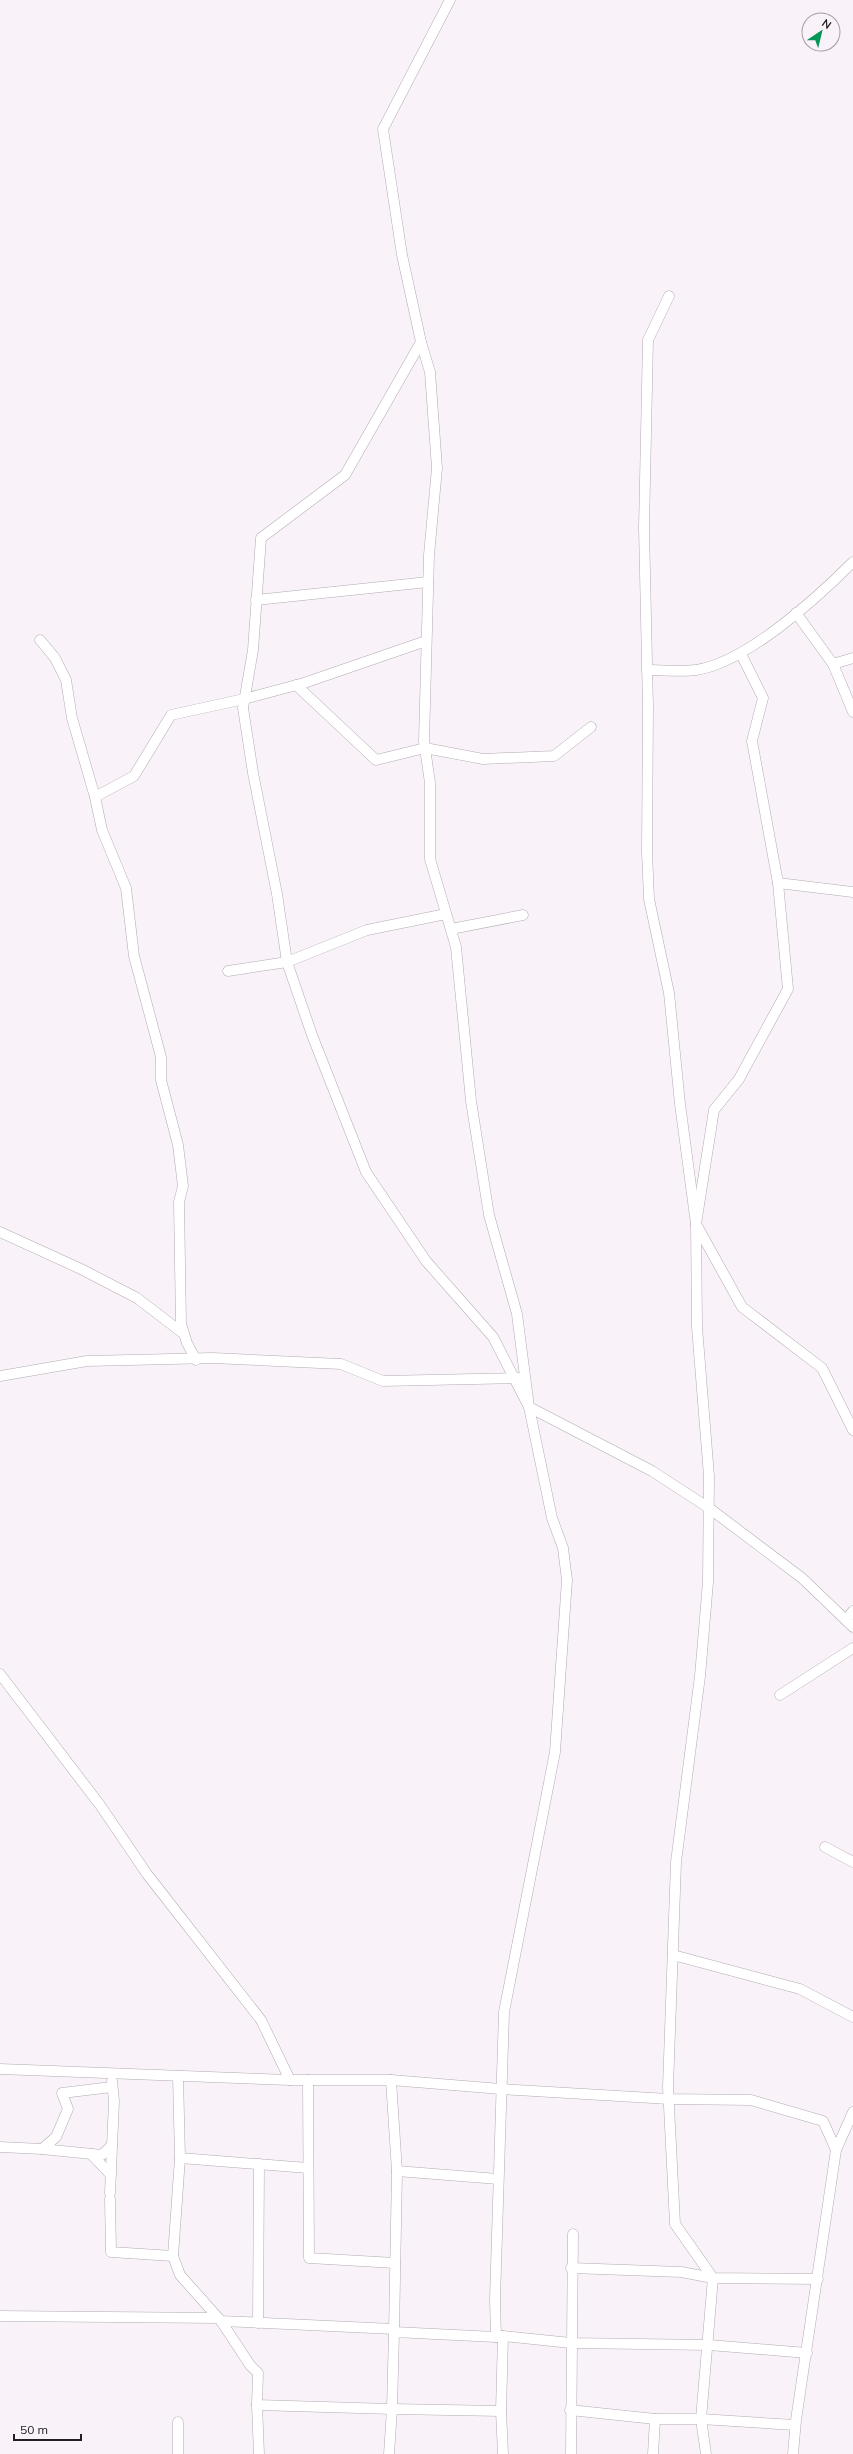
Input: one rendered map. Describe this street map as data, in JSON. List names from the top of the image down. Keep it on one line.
{"scale_bar":"50 m","north":"top right"}
